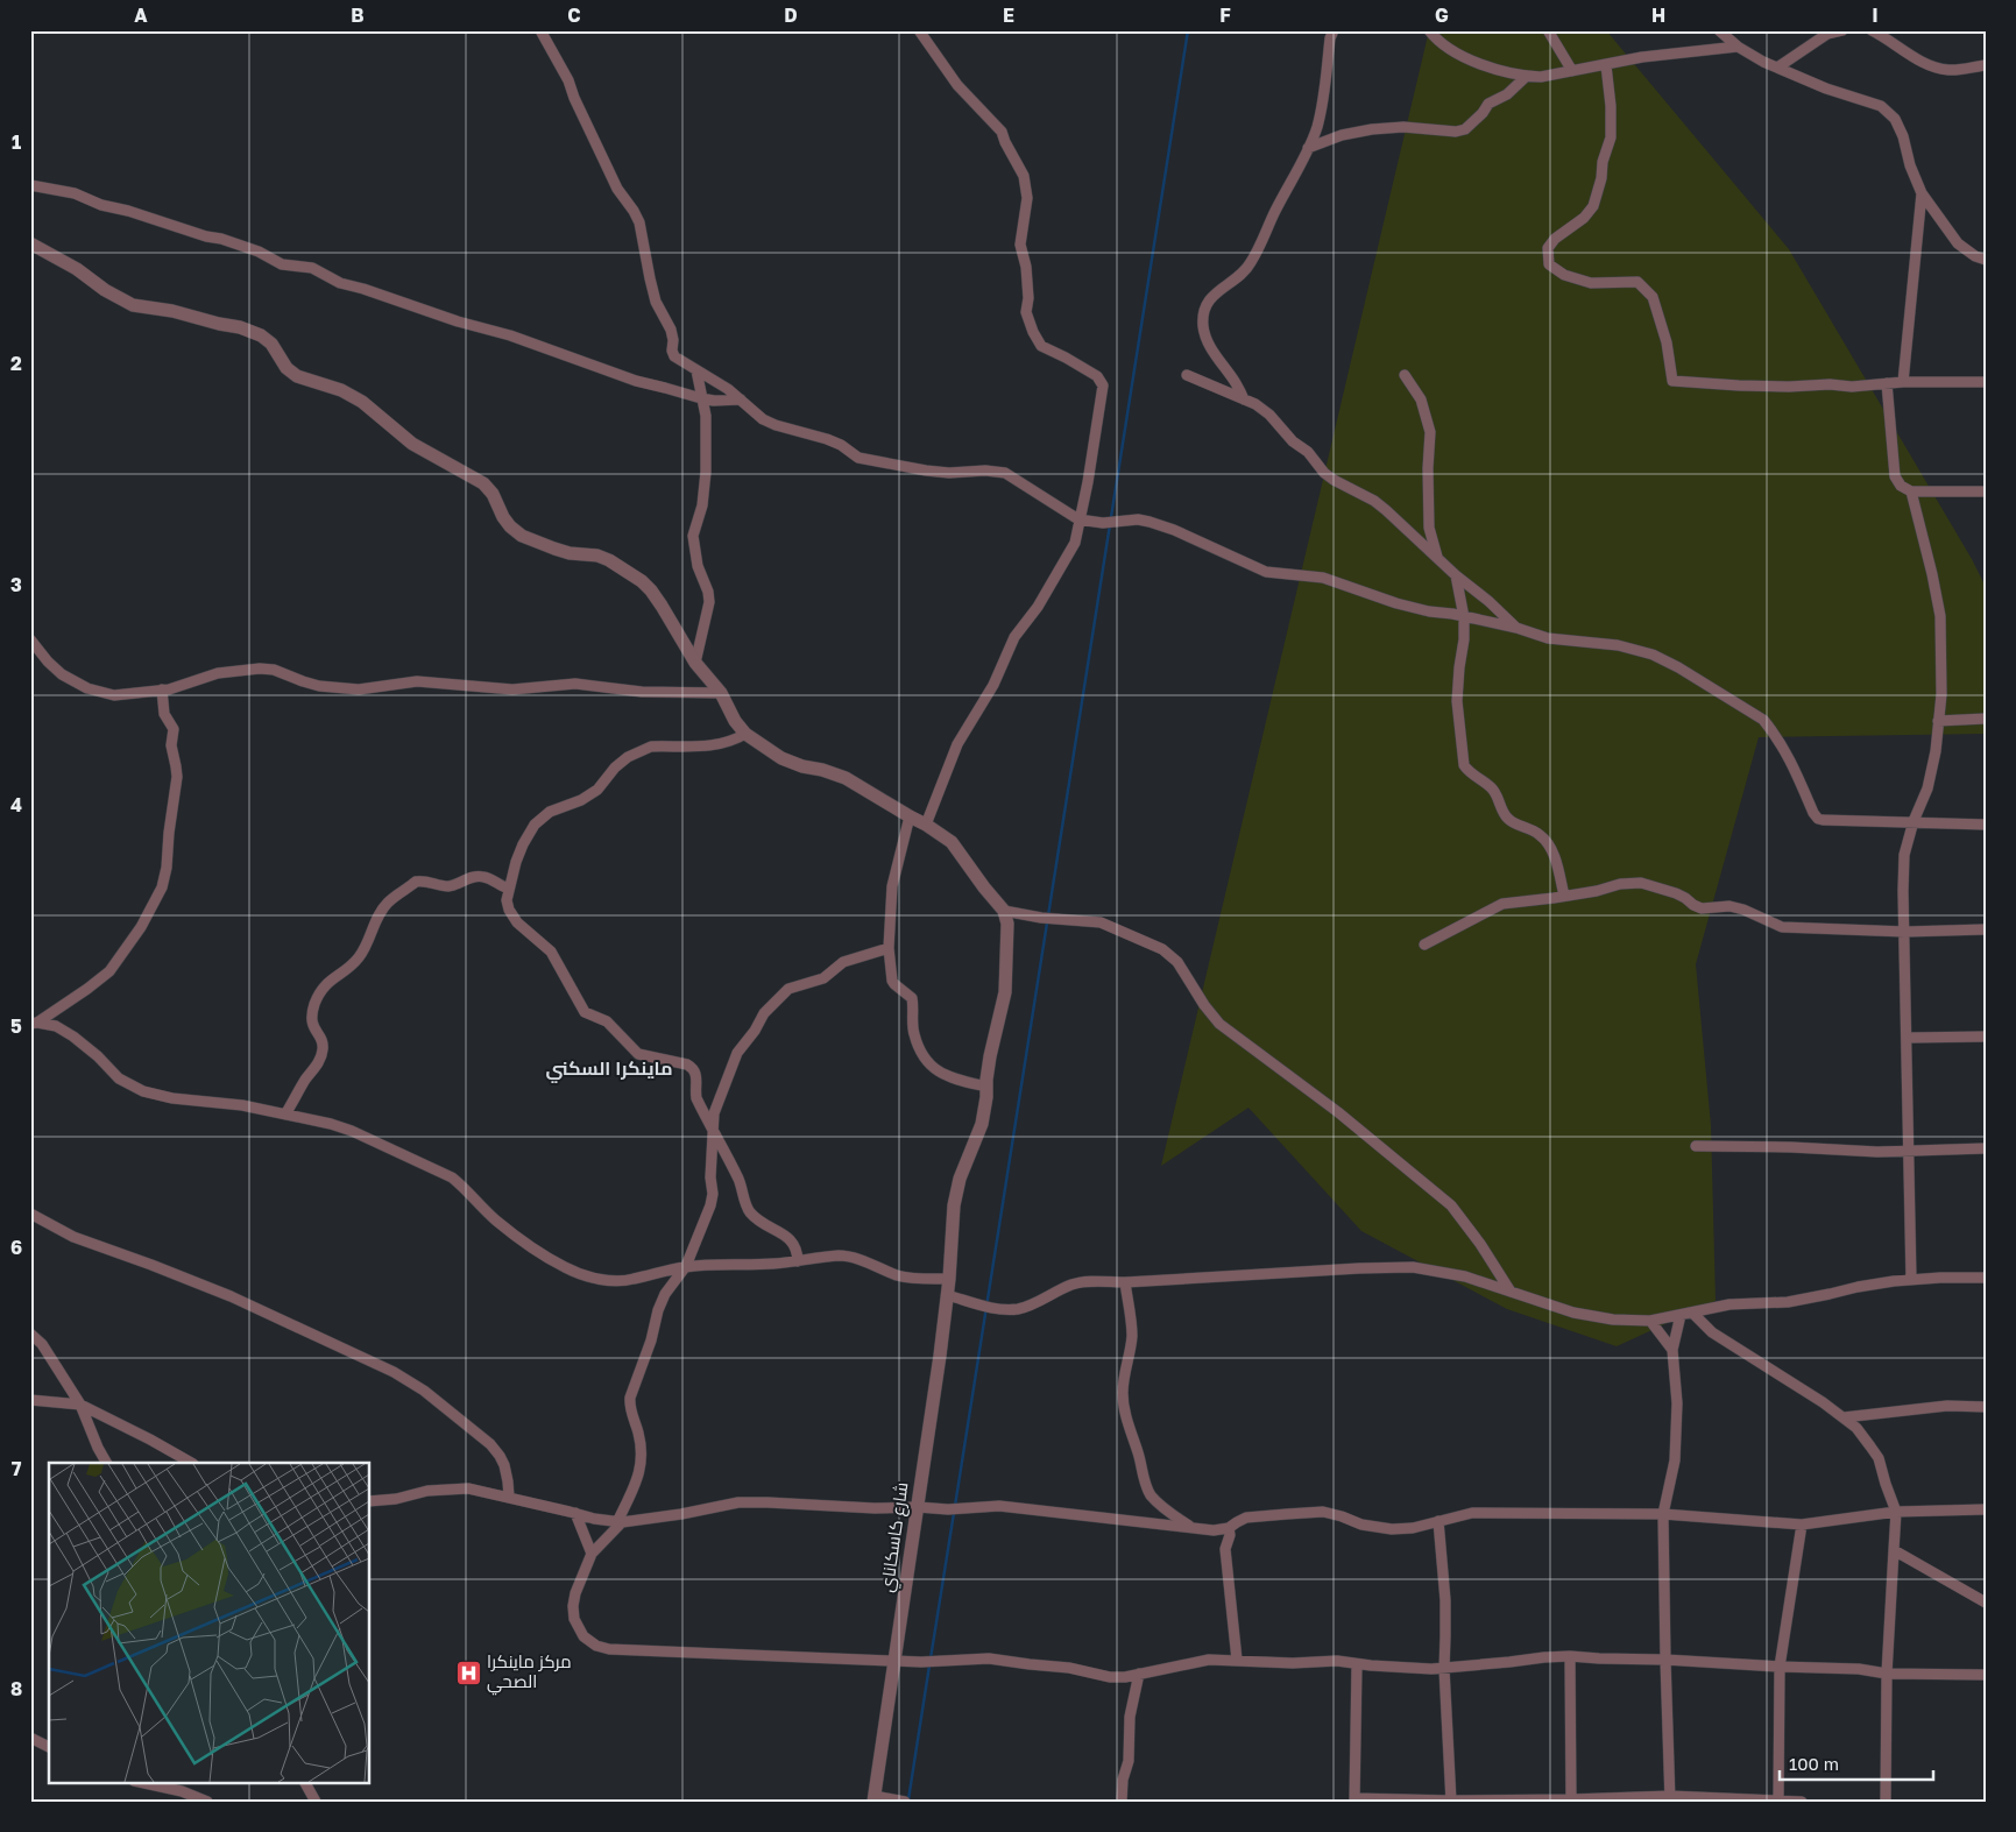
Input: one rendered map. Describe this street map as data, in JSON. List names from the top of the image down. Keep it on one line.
{"streets":{"street":["شارع كاسكاناي"]},"districts":["ماينكرا السكني"],"places":{"hospital":["مركز ماينكرا الصحي"]},"scale_bar":"100 m","grid":{"columns":["A","B","C","D","E","F","G","H","I"],"rows":["1","2","3","4","5","6","7","8"]}}
